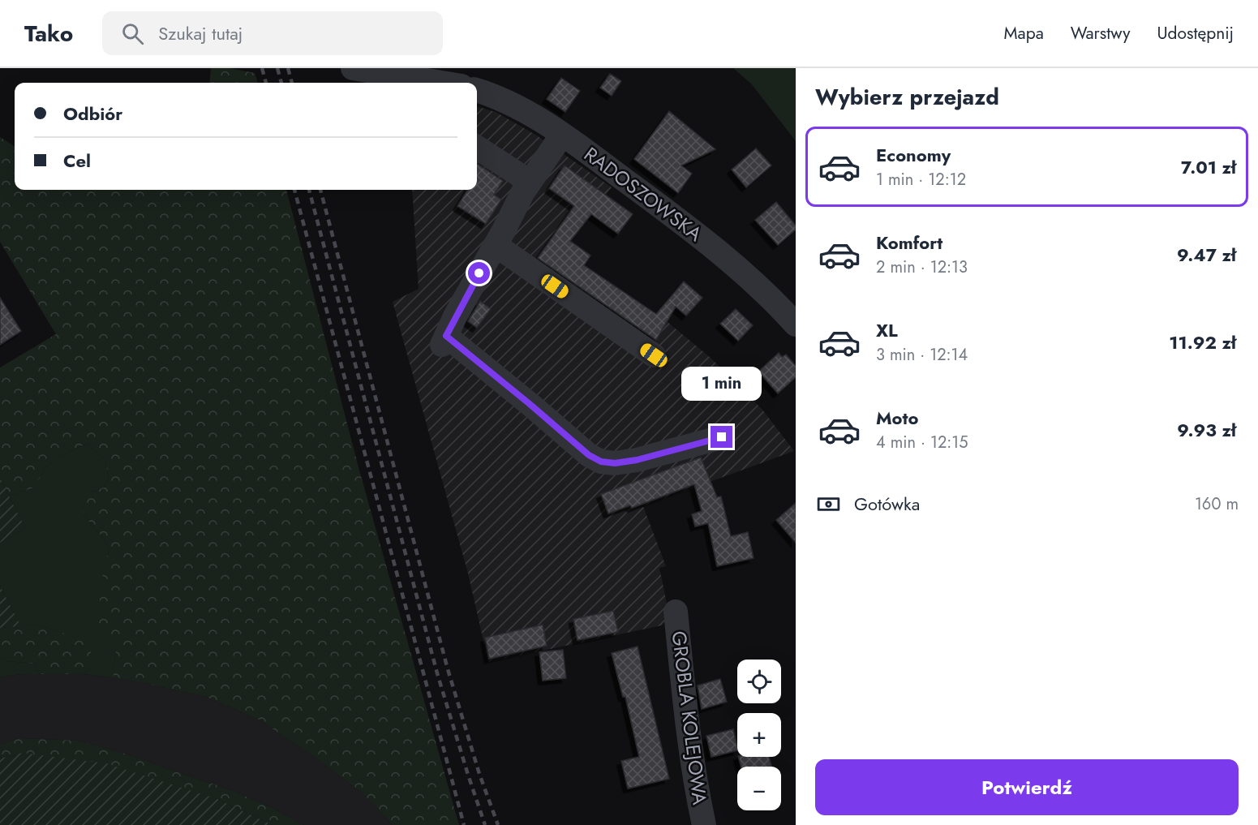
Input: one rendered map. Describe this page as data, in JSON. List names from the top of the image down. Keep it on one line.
{"streets":{"street":["RADOSZOWSKA","GROBLA KOLEJOWA"]},"page":{"header":"Tako","search":"Szukaj tutaj","nav":["Mapa","Warstwy","Udostępnij"],"heading":"Wybierz przejazd","banner":["Odbiór","Cel"],"list":[{"name":"Economy","note":"1 min · 12:12","value":"7.01 zł"},{"name":"Komfort","note":"2 min · 12:13","value":"9.47 zł"},{"name":"XL","note":"3 min · 12:14","value":"11.92 zł"},{"name":"Moto","note":"4 min · 12:15","value":"9.93 zł"}],"bubble":"1 min","pay":["Gotówka","160 m"],"map_buttons":["+","−"],"buttons":"Potwierdź"}}
